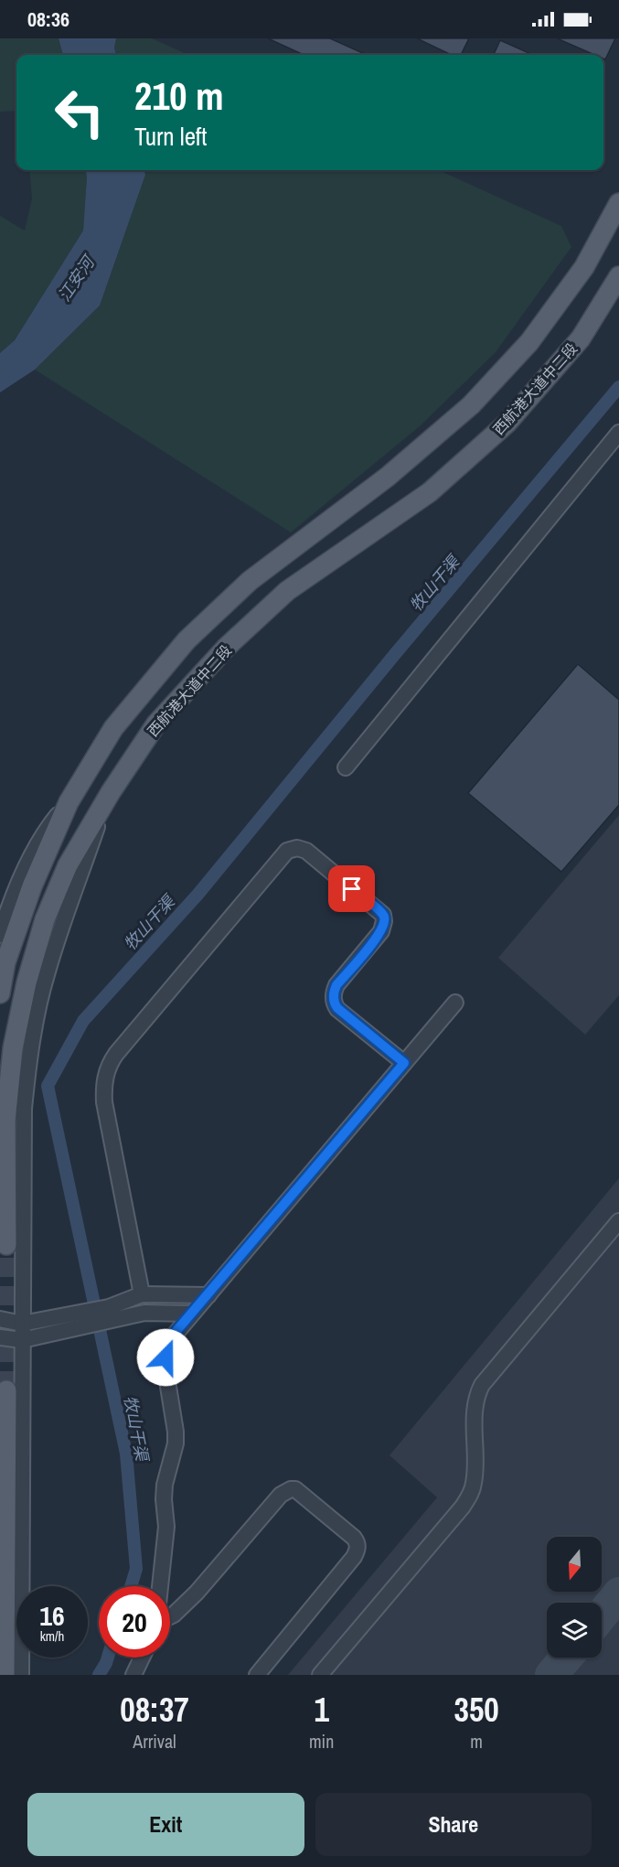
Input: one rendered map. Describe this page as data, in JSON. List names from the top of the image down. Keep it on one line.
{"streets":{"main road":["西航港大道中二段"]},"water":["江安河","牧山干渠"],"north":"bottom","page":{"status":"08:36","turn":["210 m","Turn left"],"speed":"16 km/h","limit":"20","eta":["08:37","Arrival","1","min","350","m"],"buttons":["Exit","Share"]}}
